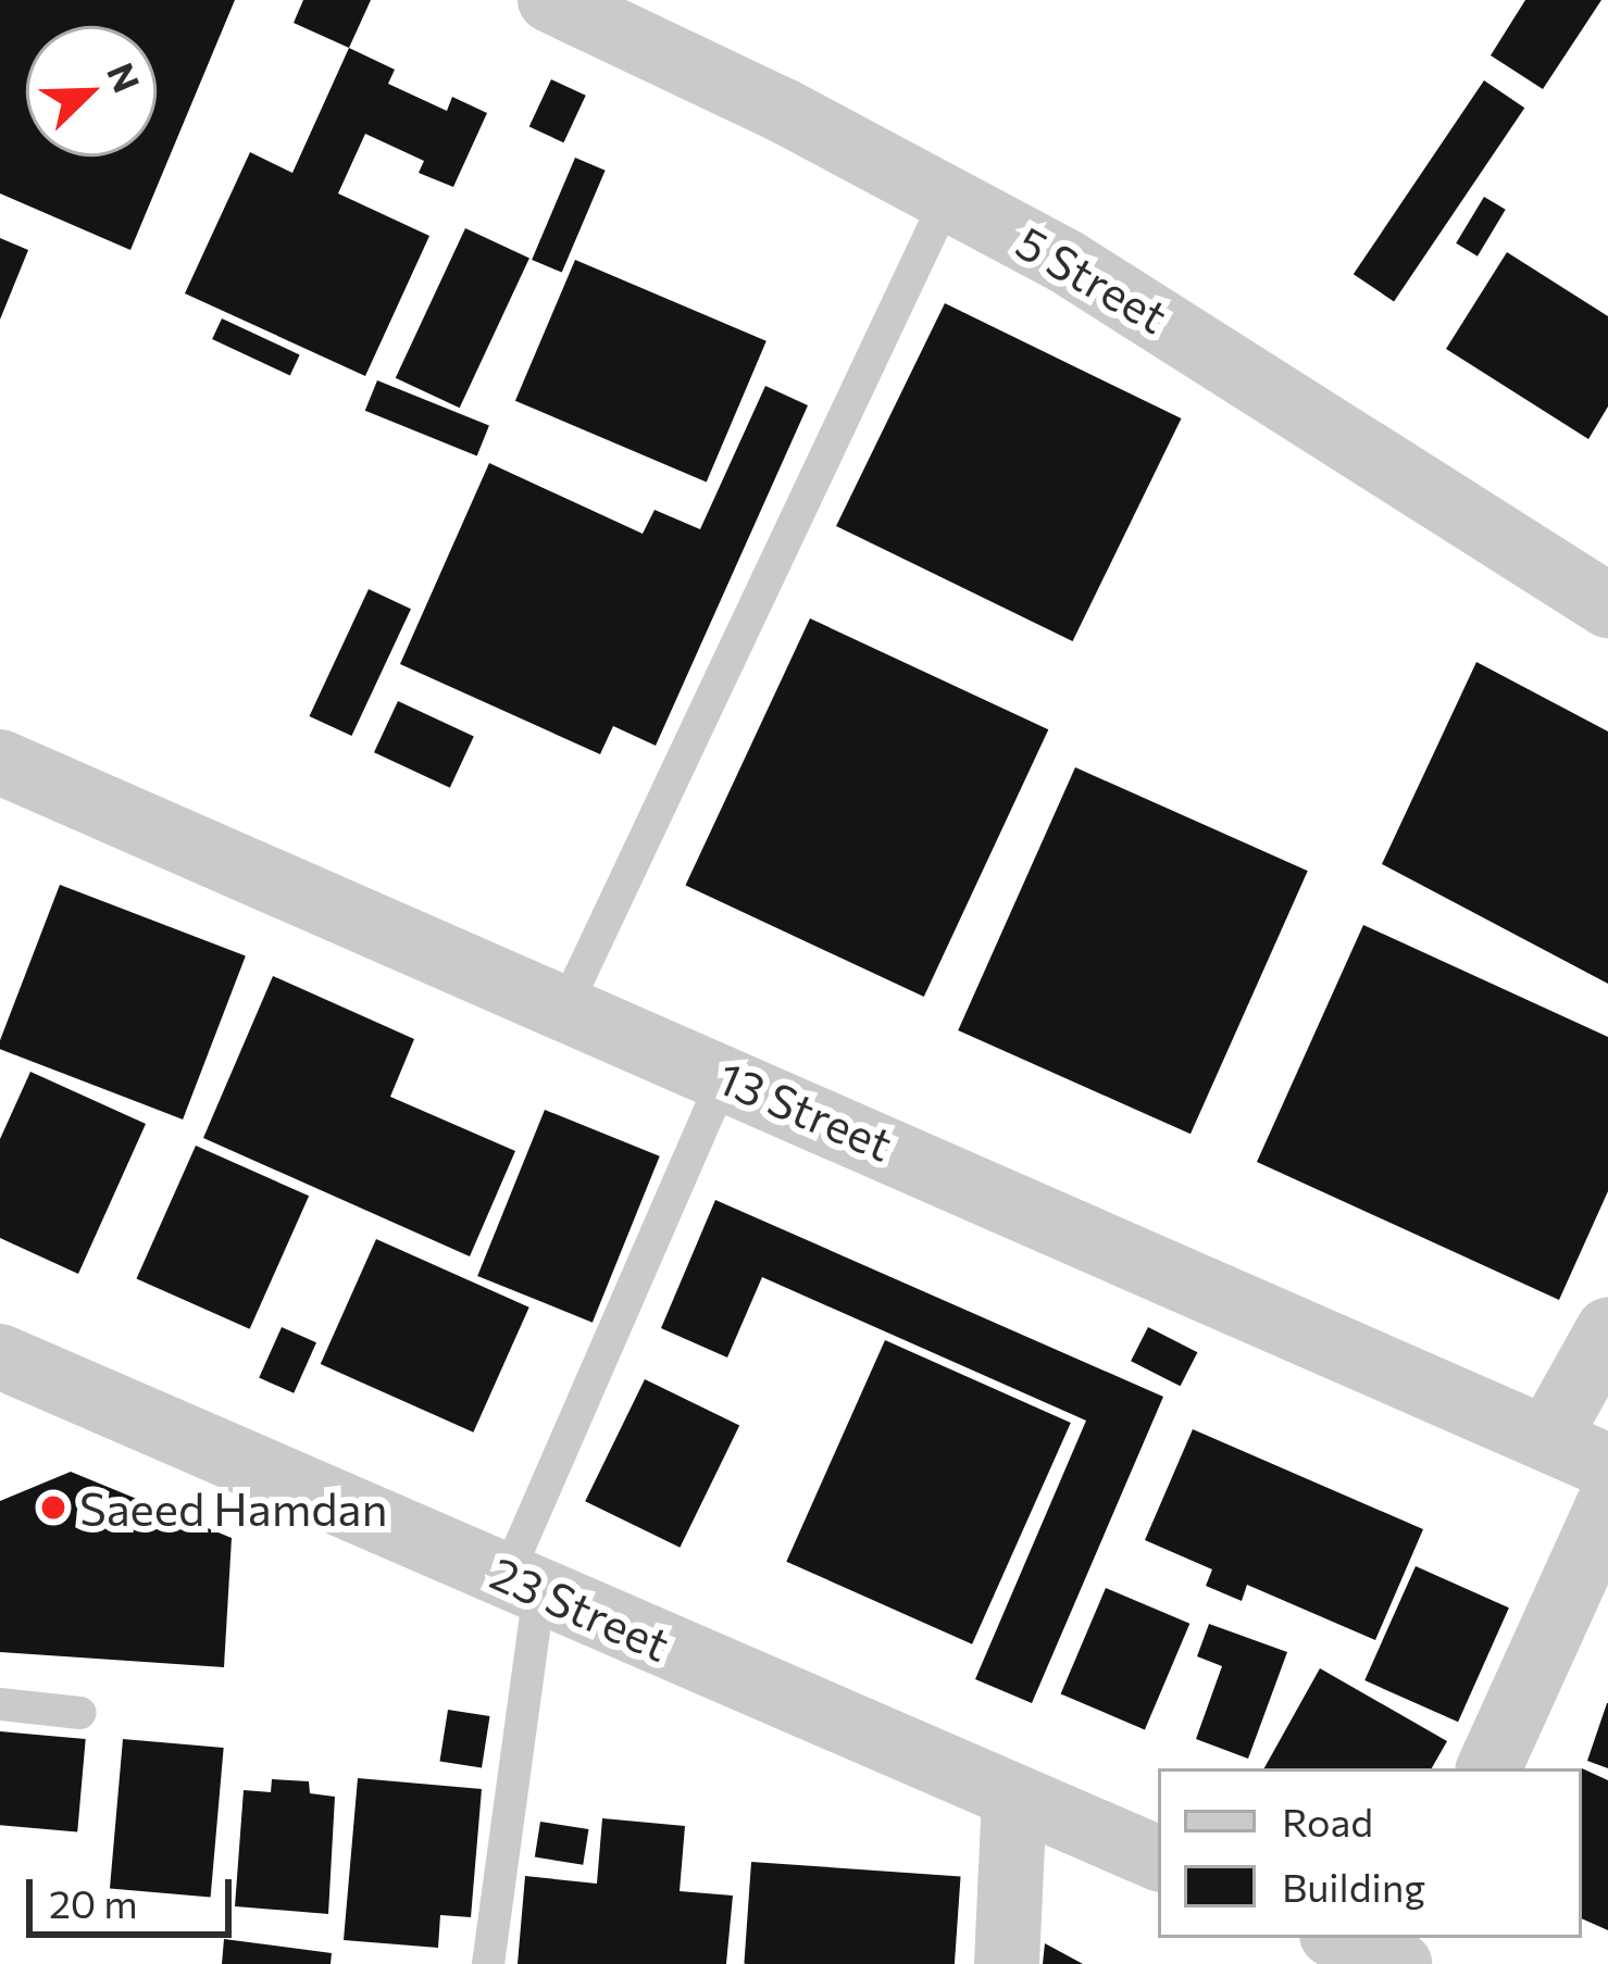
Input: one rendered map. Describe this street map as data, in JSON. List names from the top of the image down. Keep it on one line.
{"streets":{"street":["5 Street","13 Street","23 Street"]},"places":["Saeed Hamdan"],"legend":["Road","Building"],"scale_bar":"20 m","north":"top right"}
